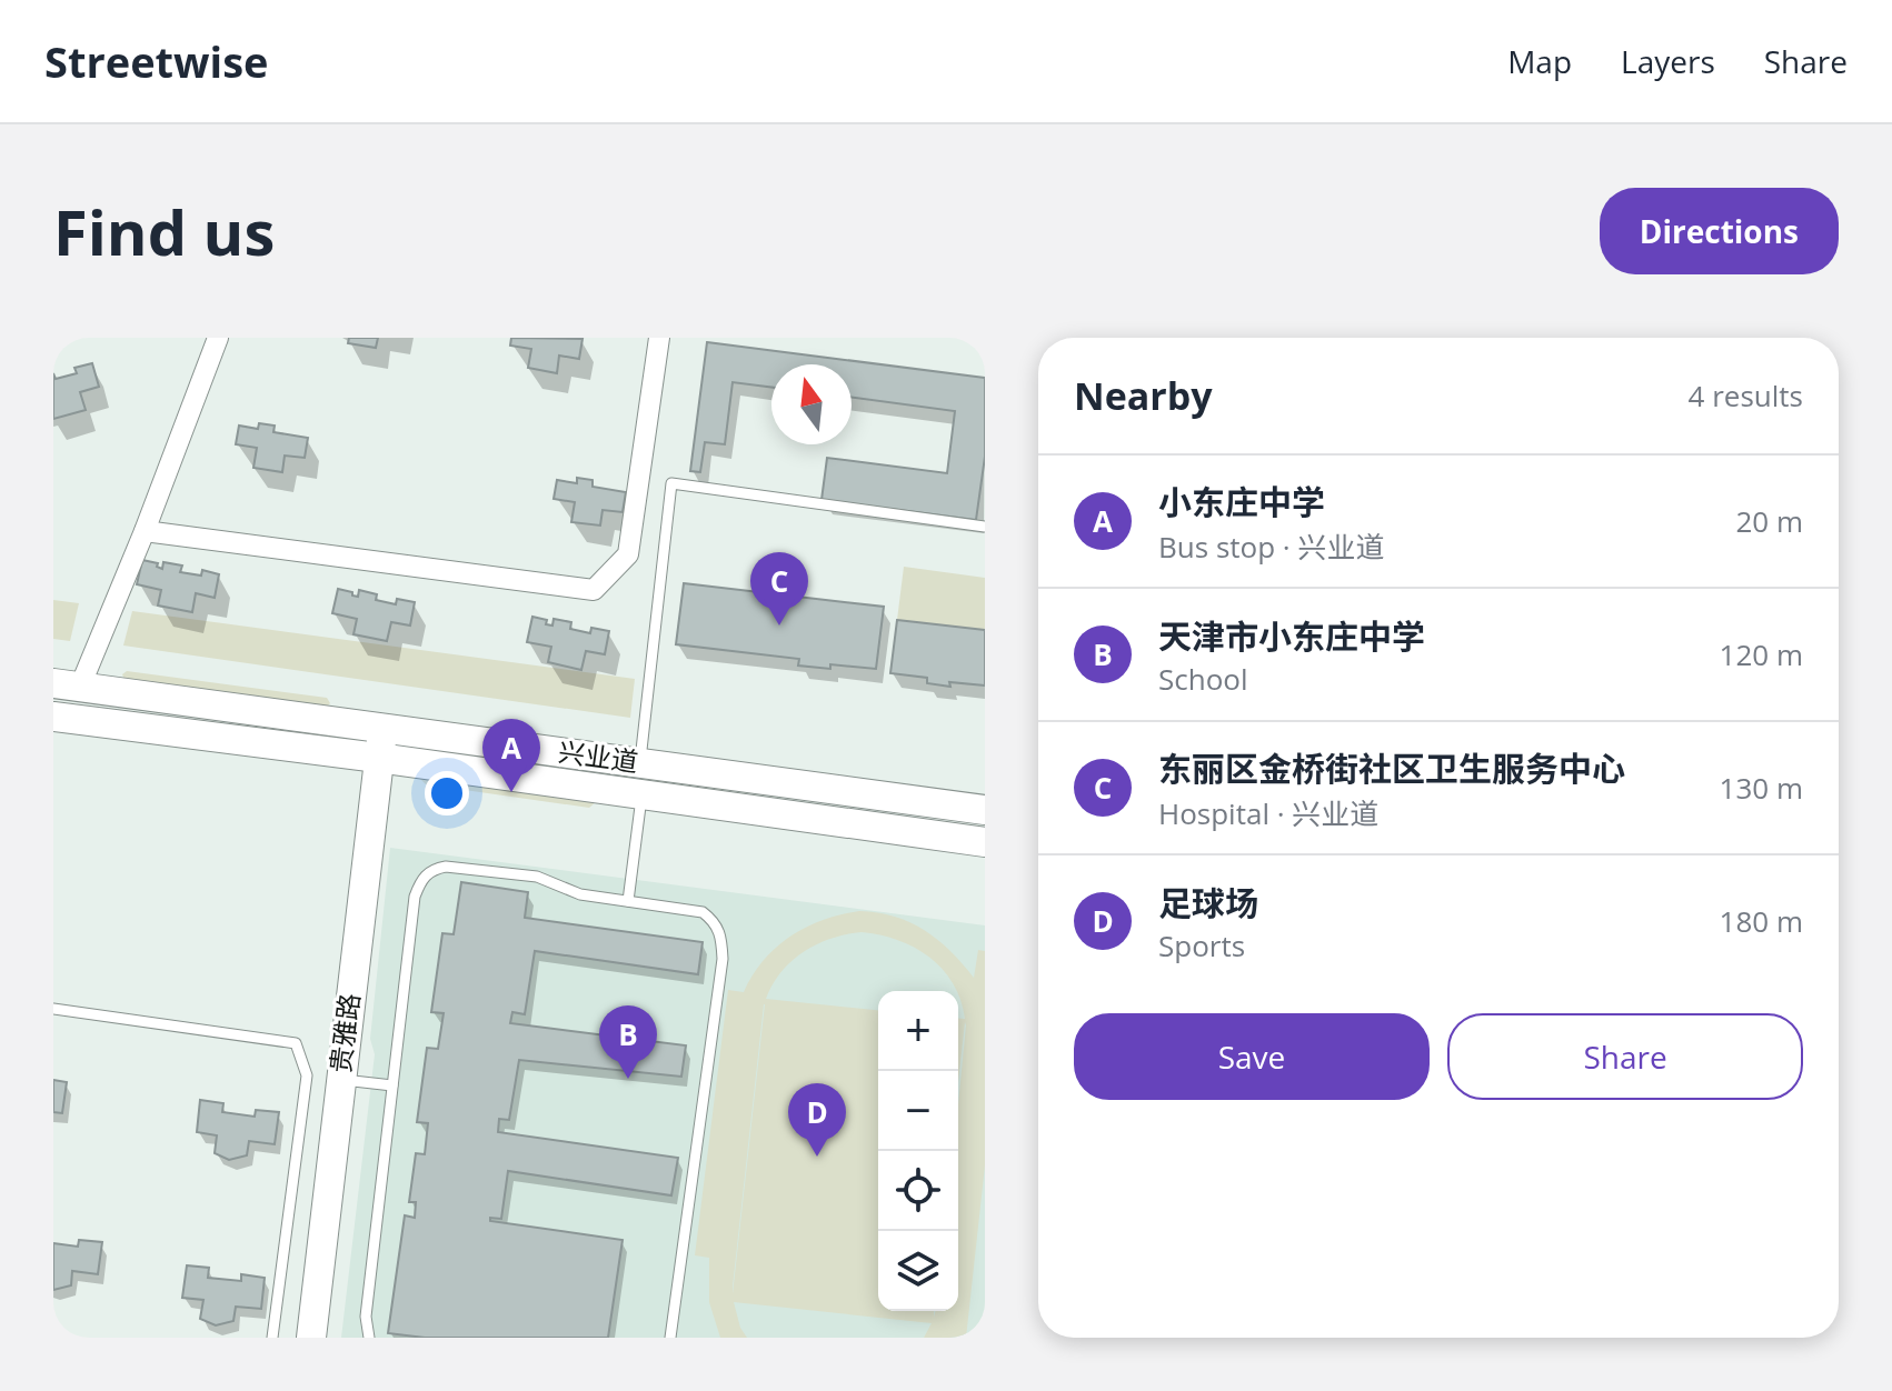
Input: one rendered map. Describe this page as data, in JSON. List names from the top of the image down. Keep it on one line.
{"streets":{"main road":["兴业道","贵雅路"]},"crossings":[["兴业道","贵雅路"]],"north":"top","page":{"header":"Streetwise","nav":["Map","Layers","Share"],"buttons":["Directions",["Save","Share"]],"title":"Find us","heading":["Nearby","4 results"],"list":[{"mark":"A","name":"小东庄中学","note":"Bus stop · 兴业道","value":"20 m"},{"mark":"B","name":"天津市小东庄中学","note":"School","value":"120 m"},{"mark":"C","name":"东丽区金桥街社区卫生服务中心","note":"Hospital · 兴业道","value":"130 m"},{"mark":"D","name":"足球场","note":"Sports","value":"180 m"}],"pins":["C","A","B","D"],"map_buttons":["+","−"]}}
